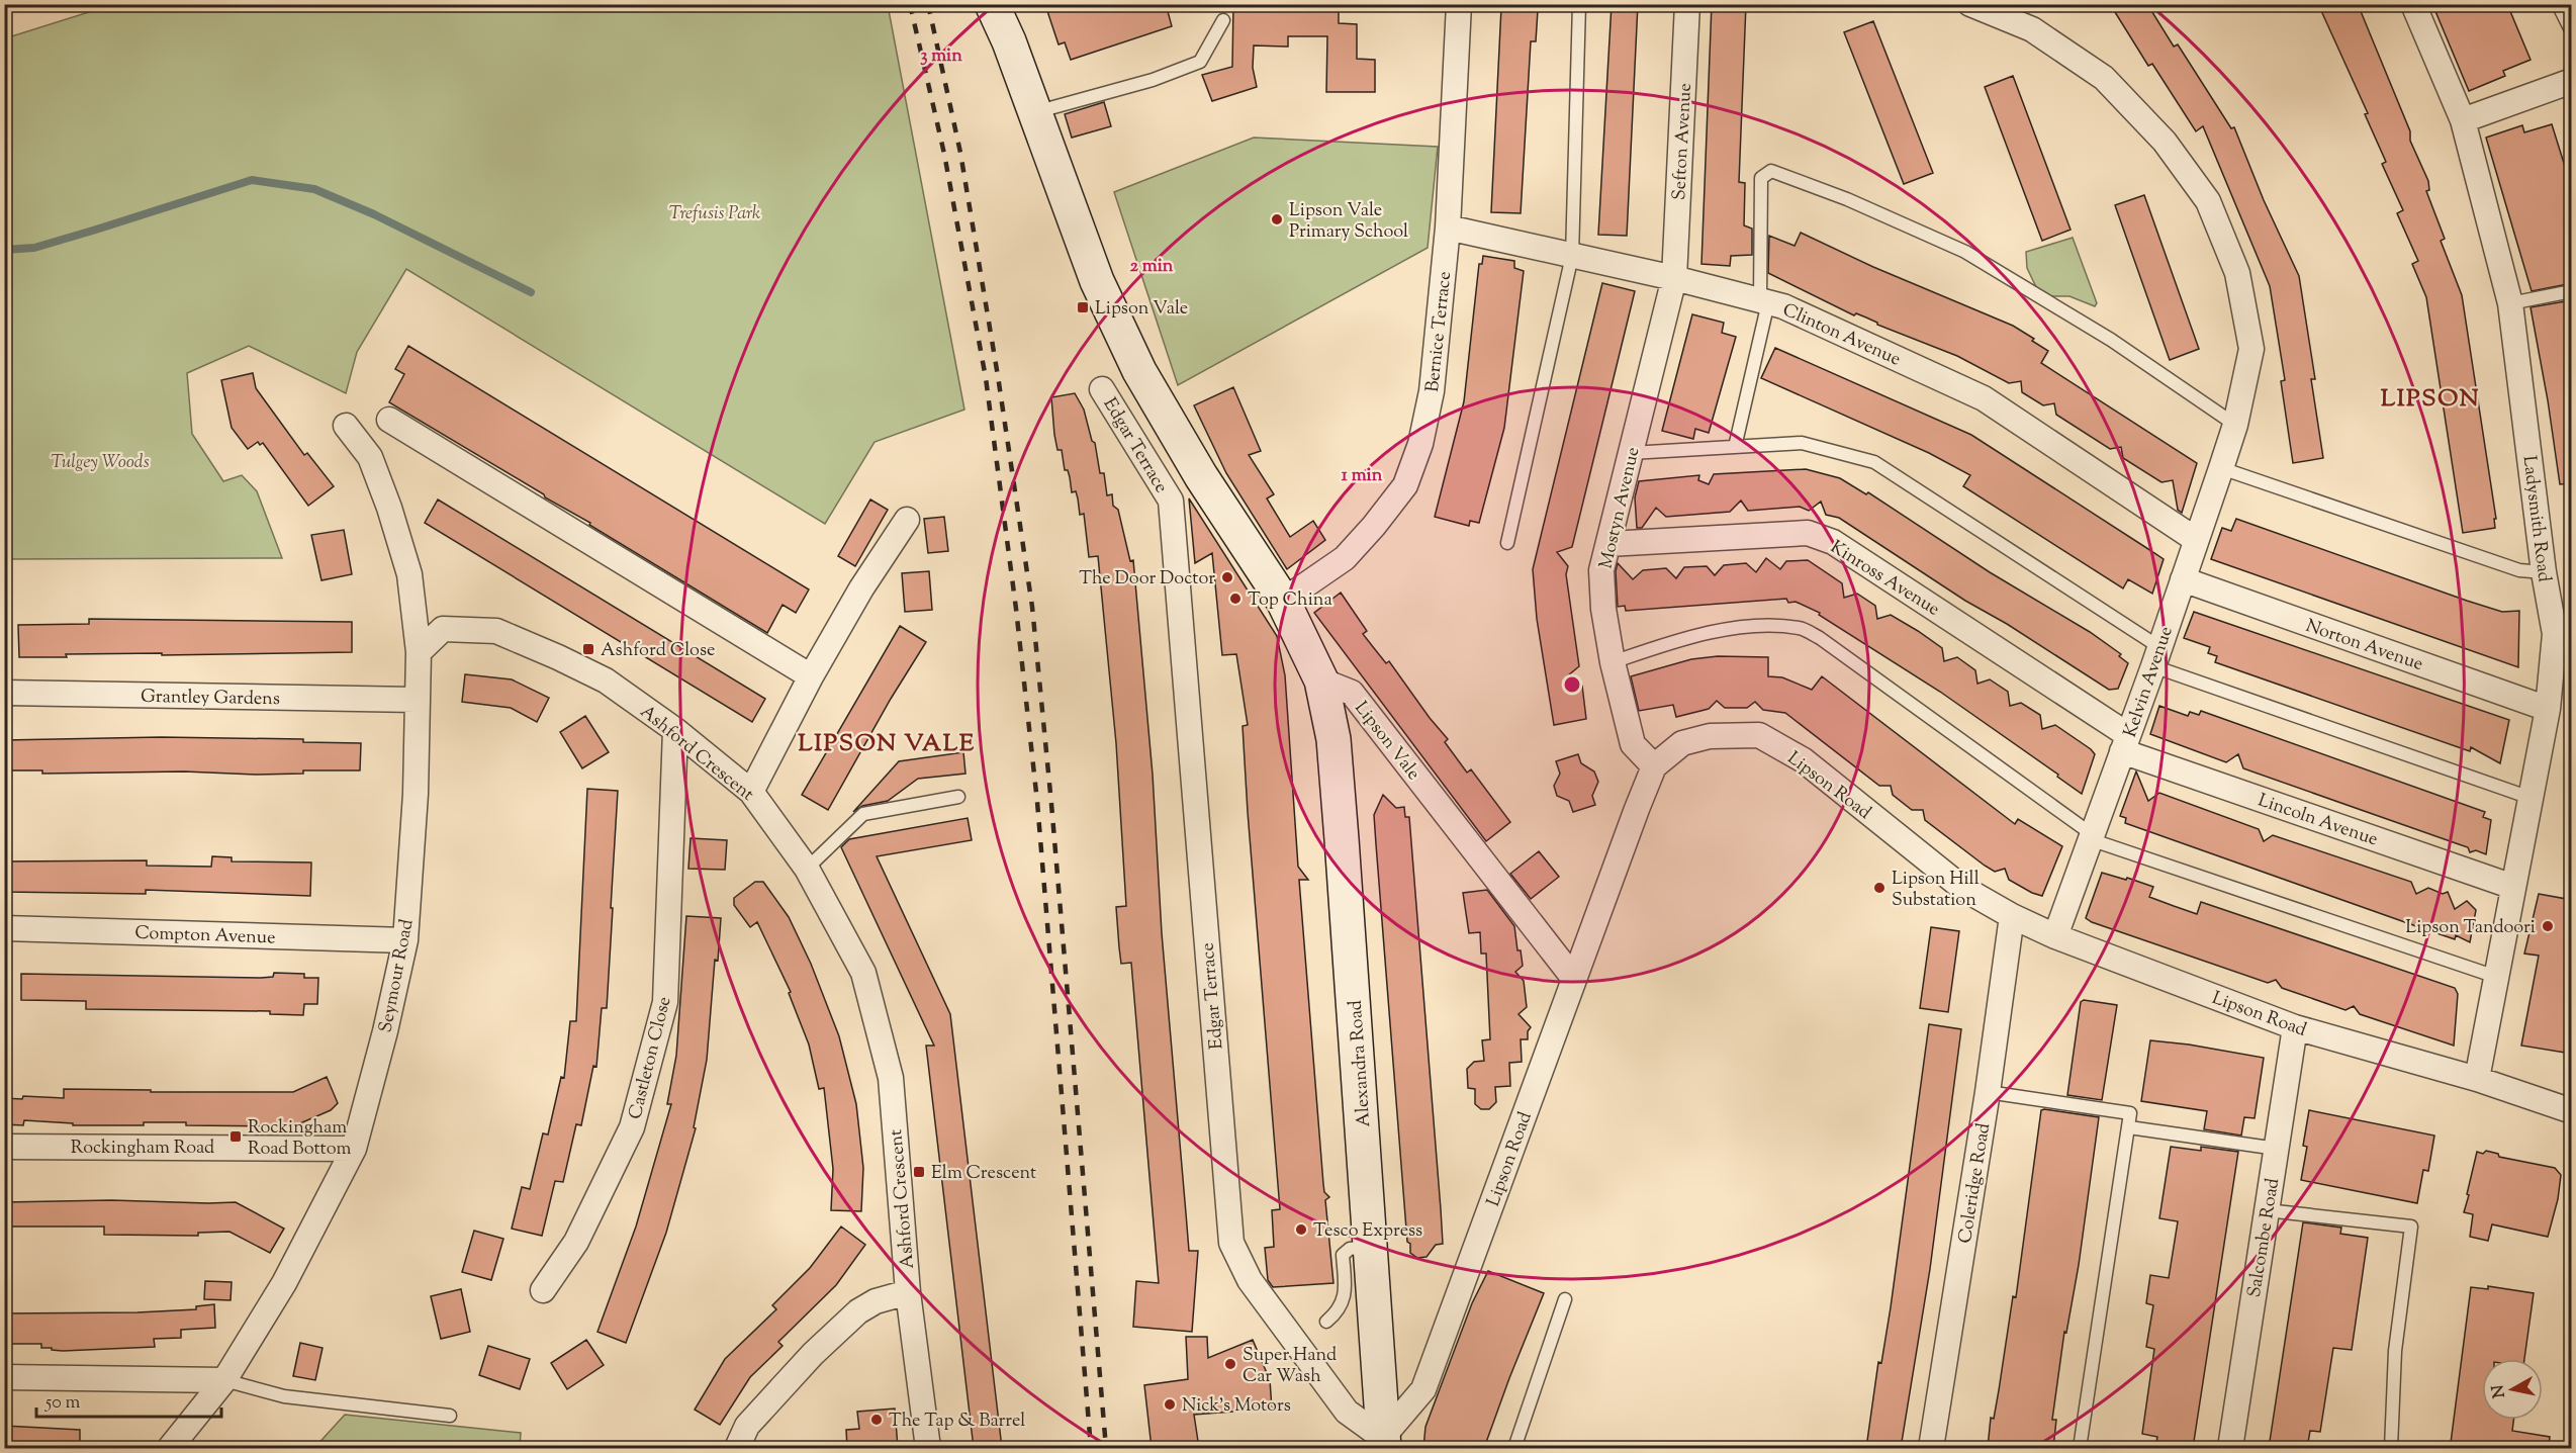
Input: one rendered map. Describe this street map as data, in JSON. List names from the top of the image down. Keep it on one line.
{"streets":{"main road":["Alexandra Road"],"street":["Sefton Avenue","Bernice Terrace","Clinton Avenue","Edgar Terrace","Mostyn Avenue","Ladysmith Road","Kinross Avenue","Norton Avenue","Kelvin Avenue","Grantley Gardens","Lipson Vale","Ashford Crescent","Lipson Road","Lincoln Avenue","Compton Avenue","Seymour Road","Castleton Close","Rockingham Road","Coleridge Road","Salcombe Road"]},"crossings":[["Sefton Avenue","Clinton Avenue"],["Sefton Avenue","Mostyn Avenue"],["Bernice Terrace","Clinton Avenue"],["Clinton Avenue","Mostyn Avenue"],["Clinton Avenue","Kelvin Avenue"],["Edgar Terrace","Lipson Road"],["Edgar Terrace","Alexandra Road"],["Mostyn Avenue","Kinross Avenue"],["Mostyn Avenue","Lipson Road"],["Ladysmith Road","Norton Avenue"],["Ladysmith Road","Lipson Road"],["Ladysmith Road","Lincoln Avenue"],["Kinross Avenue","Kelvin Avenue"],["Kinross Avenue","Lincoln Avenue"],["Norton Avenue","Kelvin Avenue"],["Kelvin Avenue","Lipson Road"],["Kelvin Avenue","Lincoln Avenue"],["Grantley Gardens","Seymour Road"],["Lipson Vale","Lipson Road"],["Lipson Vale","Alexandra Road"],["Ashford Crescent","Seymour Road"],["Ashford Crescent","Castleton Close"],["Lipson Road","Alexandra Road"],["Lipson Road","Coleridge Road"],["Lipson Road","Salcombe Road"],["Compton Avenue","Seymour Road"],["Seymour Road","Rockingham Road"]],"districts":["LIPSON","LIPSON VALE"],"parks":["Trefusis Park","Tulgey Woods"],"places":{"other":["Lipson Vale Primary School","The Door Doctor","Top China","Lipson Hill Substation","Lipson Tandoori","Tesco Express","Super Hand Car Wash","Nick's Motors","The Tap & Barrel"],"transit":["Lipson Vale","Ashford Close","Rockingham Road Bottom","Elm Crescent"]},"scale_bar":"50 m","north":"left","rings":["3 min","2 min","1 min"]}
